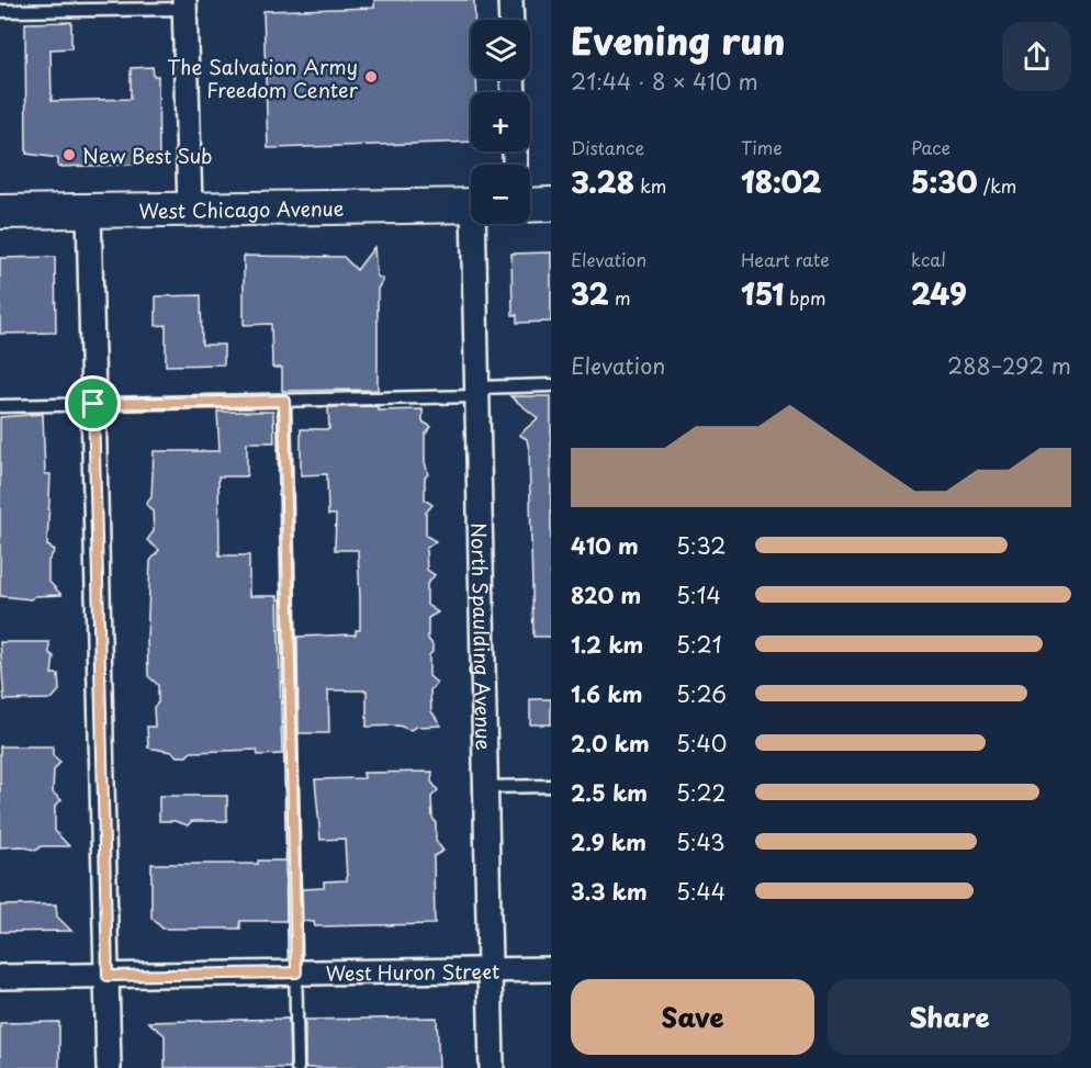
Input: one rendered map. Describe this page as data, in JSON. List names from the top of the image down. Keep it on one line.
{"streets":{"main road":["West Chicago Avenue"],"street":["North Spaulding Avenue","West Huron Street"]},"crossings":[["North Spaulding Avenue","West Huron Street"]],"places":["The Salvation Army Freedom Center","New Best Sub"],"page":{"heading":["Evening run","21:44 · 8 × 410 m"],"map_buttons":["+","−"],"stats":[["Distance","3.28 km"],["Time","18:02"],["Pace","5:30 /km"],["Elevation","32 m"],["Heart rate","151 bpm"],["kcal","249"]],"chart":["Elevation","288–292 m"],"list":[{"name":"410 m","note":"5:32"},{"name":"820 m","note":"5:14"},{"name":"1.2 km","note":"5:21"},{"name":"1.6 km","note":"5:26"},{"name":"2.0 km","note":"5:40"},{"name":"2.5 km","note":"5:22"},{"name":"2.9 km","note":"5:43"},{"name":"3.3 km","note":"5:44"}],"buttons":["Save","Share"]}}
